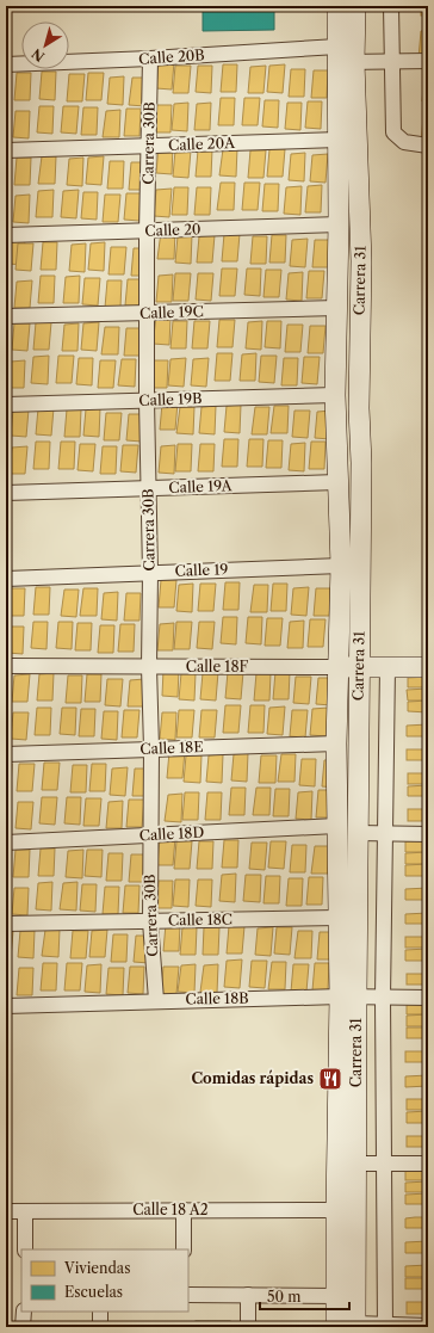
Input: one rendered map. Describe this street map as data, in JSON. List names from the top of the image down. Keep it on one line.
{"streets":{"main road":["Carrera 31","Calle 18F"],"street":["Calle 20B","Carrera 30B","Calle 20A","Calle 20","Calle 19C","Calle 19B","Calle 19A","Calle 19","Calle 18E","Calle 18D","Calle 18C","Calle 18B","Calle 18 A2"]},"crossings":[["Calle 20B","Carrera 30B"],["Calle 20B","Carrera 31"],["Carrera 30B","Calle 20A"],["Carrera 30B","Calle 20"],["Carrera 30B","Calle 19C"],["Carrera 30B","Calle 19B"],["Carrera 30B","Calle 19A"],["Carrera 30B","Calle 19"],["Carrera 30B","Calle 18F"],["Carrera 30B","Calle 18E"],["Carrera 30B","Calle 18D"],["Carrera 30B","Calle 18C"],["Carrera 30B","Calle 18B"],["Calle 20A","Carrera 31"],["Calle 20","Carrera 31"],["Carrera 31","Calle 19C"],["Carrera 31","Calle 19B"],["Carrera 31","Calle 19A"],["Carrera 31","Calle 19"],["Carrera 31","Calle 18F"],["Carrera 31","Calle 18E"],["Carrera 31","Calle 18D"],["Carrera 31","Calle 18C"],["Carrera 31","Calle 18B"],["Carrera 31","Calle 18 A2"]],"places":{"restaurant":["Comidas rápidas"]},"legend":["Viviendas","Escuelas"],"scale_bar":"50 m","north":"bottom left"}
